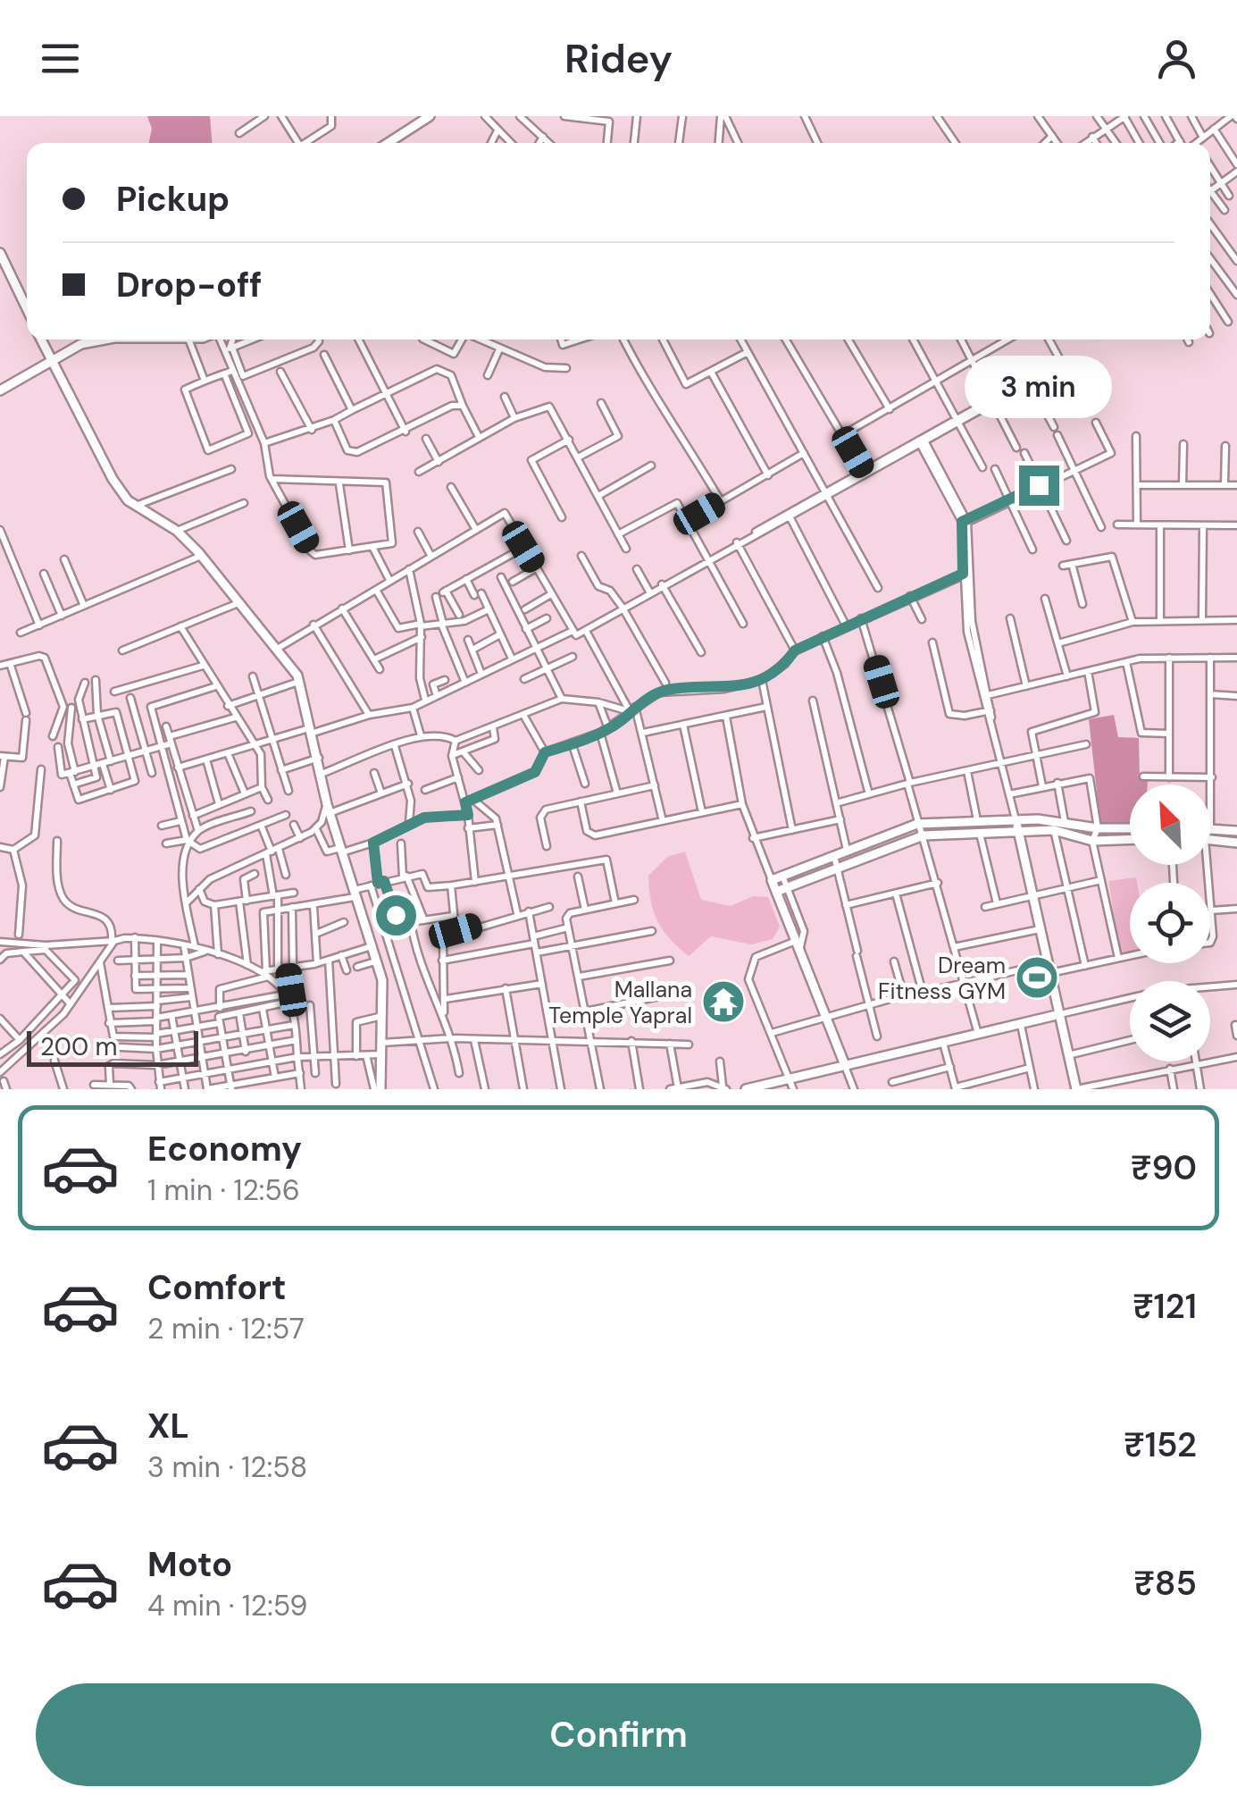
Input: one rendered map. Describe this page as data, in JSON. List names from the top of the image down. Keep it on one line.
{"places":{"sports":["Dream Fitness GYM"],"temple":["Mallana Temple Yapral"]},"scale_bar":"200 m","north":"top left","page":{"header":"Ridey","banner":["Pickup","Drop-off"],"bubble":"3 min","scale":"200 m","list":[{"name":"Economy","note":"1 min · 12:56","value":"₹90"},{"name":"Comfort","note":"2 min · 12:57","value":"₹121"},{"name":"XL","note":"3 min · 12:58","value":"₹152"},{"name":"Moto","note":"4 min · 12:59","value":"₹85"}],"buttons":"Confirm"}}
